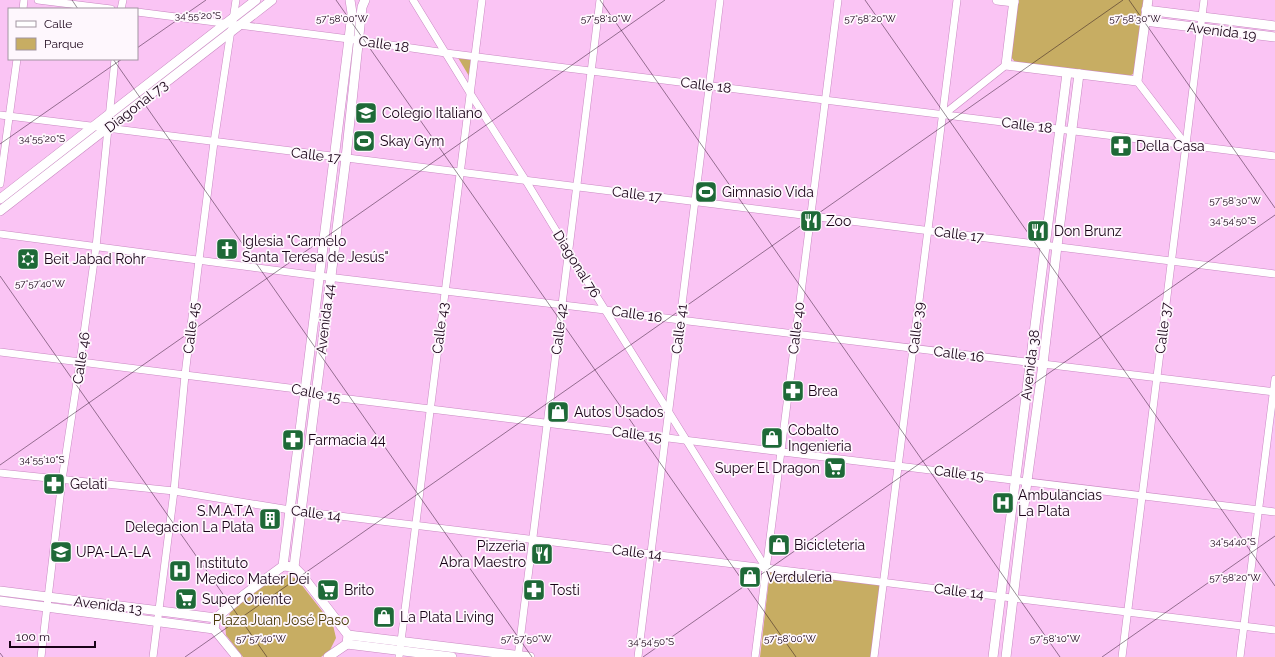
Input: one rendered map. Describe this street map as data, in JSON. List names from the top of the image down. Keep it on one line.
{"streets":{"main road":["Avenida 19","Diagonal 73","Avenida 44","Avenida 38","Avenida 13"],"street":["Calle 18","Calle 17","Diagonal 76","Calle 16","Calle 45","Calle 43","Calle 40","Calle 39","Calle 37","Calle 42","Calle 41","Calle 46","Calle 15","Calle 14"]},"crossings":[["Avenida 19","Calle 37"],["Calle 18","Diagonal 73"],["Calle 18","Diagonal 76"],["Calle 18","Avenida 44"],["Calle 18","Calle 45"],["Calle 18","Calle 43"],["Calle 18","Calle 40"],["Calle 18","Calle 39"],["Calle 18","Calle 37"],["Calle 18","Calle 42"],["Calle 18","Calle 41"],["Calle 18","Avenida 38"],["Diagonal 73","Calle 17"],["Diagonal 73","Calle 45"],["Diagonal 73","Calle 46"],["Calle 17","Diagonal 76"],["Calle 17","Avenida 44"],["Calle 17","Calle 45"],["Calle 17","Calle 43"],["Calle 17","Calle 40"],["Calle 17","Calle 39"],["Calle 17","Calle 37"],["Calle 17","Calle 42"],["Calle 17","Calle 41"],["Calle 17","Calle 46"],["Calle 17","Avenida 38"],["Diagonal 76","Calle 16"],["Diagonal 76","Calle 43"],["Diagonal 76","Calle 40"],["Diagonal 76","Calle 42"],["Diagonal 76","Calle 41"],["Diagonal 76","Calle 15"],["Diagonal 76","Calle 14"],["Calle 16","Avenida 44"],["Calle 16","Calle 45"],["Calle 16","Calle 43"],["Calle 16","Calle 40"],["Calle 16","Calle 39"],["Calle 16","Calle 37"],["Calle 16","Calle 42"],["Calle 16","Calle 41"],["Calle 16","Calle 46"],["Calle 16","Avenida 38"],["Avenida 44","Calle 15"],["Avenida 44","Calle 14"],["Calle 45","Calle 15"],["Calle 45","Calle 14"],["Calle 45","Avenida 13"],["Calle 43","Calle 15"],["Calle 43","Calle 14"],["Calle 40","Calle 15"],["Calle 40","Calle 14"],["Calle 39","Calle 15"],["Calle 39","Calle 14"],["Calle 37","Calle 15"],["Calle 37","Calle 14"],["Calle 42","Calle 15"],["Calle 42","Calle 14"],["Calle 41","Calle 15"],["Calle 41","Calle 14"],["Calle 46","Calle 15"],["Calle 46","Calle 14"],["Calle 46","Avenida 13"],["Avenida 38","Calle 15"],["Avenida 38","Calle 14"]],"parks":["Plaza Juan José Paso"],"places":{"school or university":["Colegio Italiano","UPA-LA-LA"],"sports":["Skay Gym","Gimnasio Vida"],"pharmacy":["Della Casa","Brea","Farmacia 44","Gelati","Tosti"],"restaurant":["Zoo","Don Brunz","Pizzeria Abra Maestro"],"church":["Iglesia \"Carmelo Santa Teresa de Jesús\""],"synagogue":["Beit Jabad Rohr"],"shop":["Autos Usados","Cobalto Ingenieria","Bicicleteria","Verduleria","La Plata Living"],"supermarket":["Super El Dragon","Brito","Super Oriente"],"hospital":["Ambulancias La Plata","Instituto Medico Mater Dei"],"building":["S.M.A.T.A Delegacion La Plata"]},"legend":["Calle","Parque"],"scale_bar":"100 m","coordinates":["34°55'20\"S","57°58'00\"W","57°58'10\"W","57°58'20\"W","57°58'30\"W","34°54'50\"S","57°57'40\"W","34°55'10\"S","34°54'40\"S","57°57'50\"W"]}
